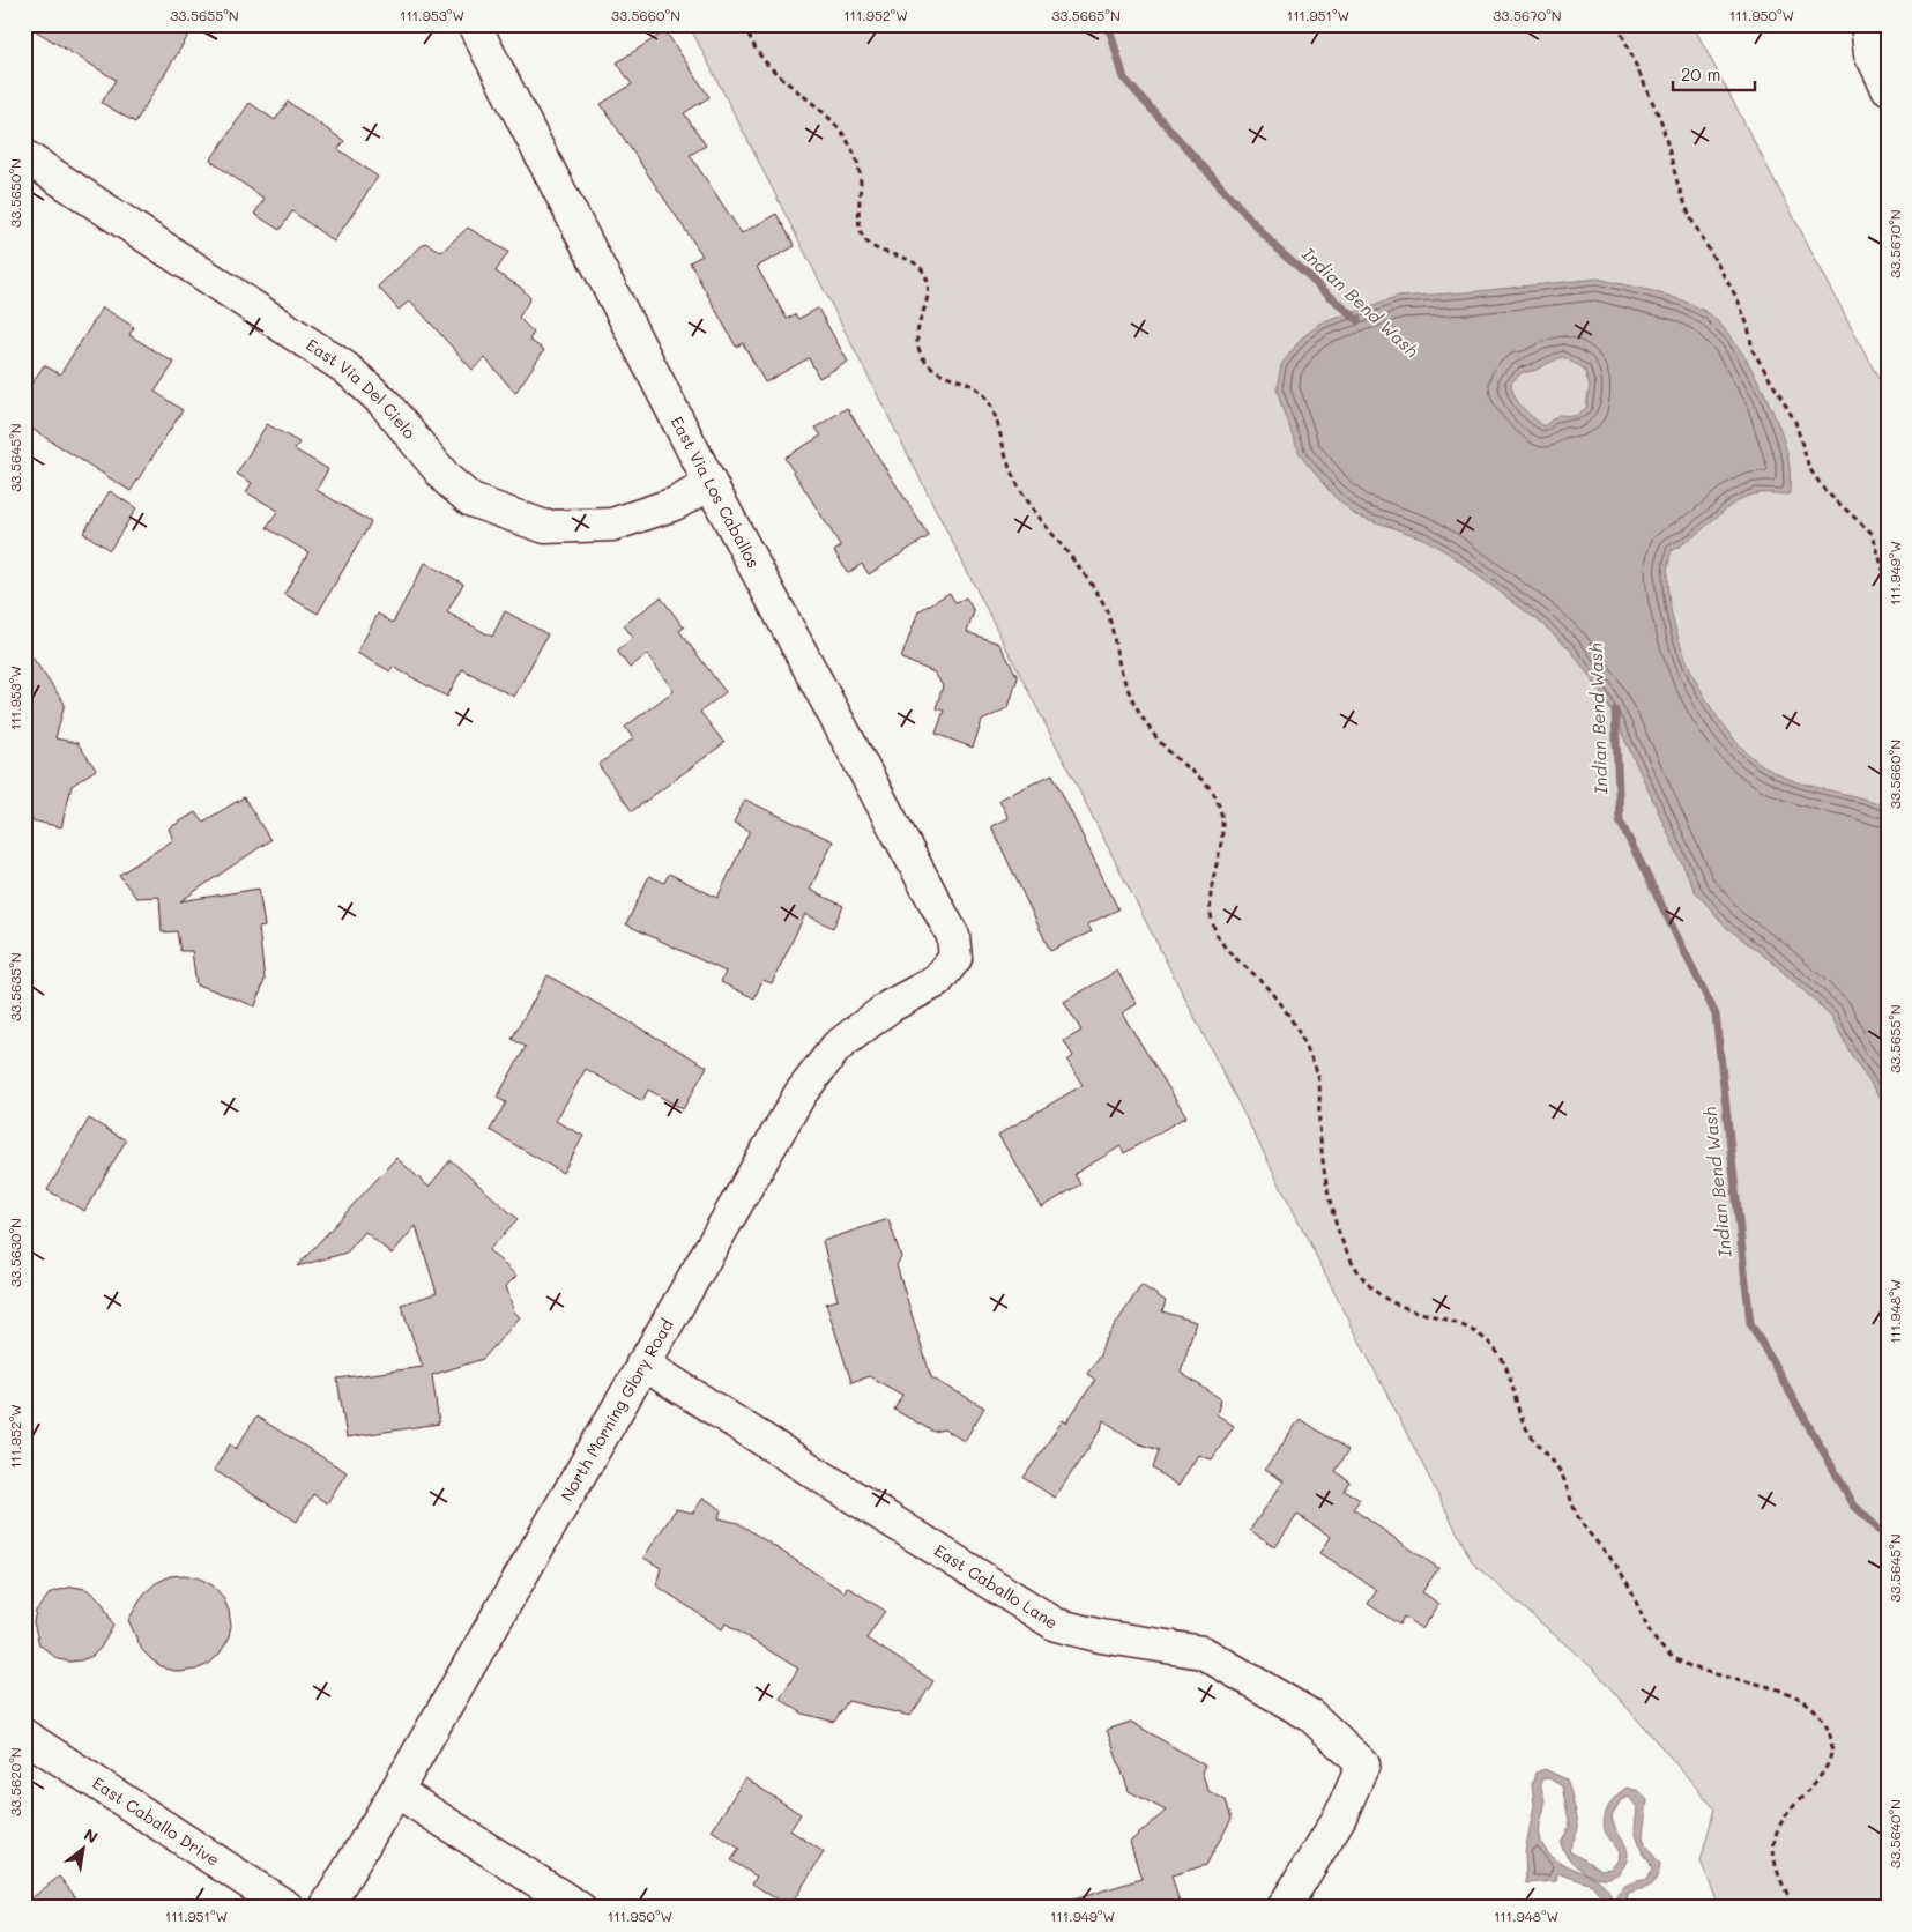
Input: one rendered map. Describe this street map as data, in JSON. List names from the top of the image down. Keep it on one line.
{"streets":{"street":["East Via Del Cielo","East Via Los Caballos","North Morning Glory Road","East Caballo Lane","East Caballo Drive"]},"crossings":[["East Via Del Cielo","East Via Los Caballos"],["East Via Los Caballos","North Morning Glory Road"],["North Morning Glory Road","East Caballo Lane"]],"water":["Indian Bend Wash"],"scale_bar":"20 m","north":"top right","coordinates":["33.5655°N","111.953°W","33.5660°N","111.952°W","33.5665°N","111.951°W","33.5670°N","111.950°W","33.5650°N","33.5645°N","111.949°W","33.5635°N","33.5630°N","111.948°W","33.5620°N","33.5640°N"]}
